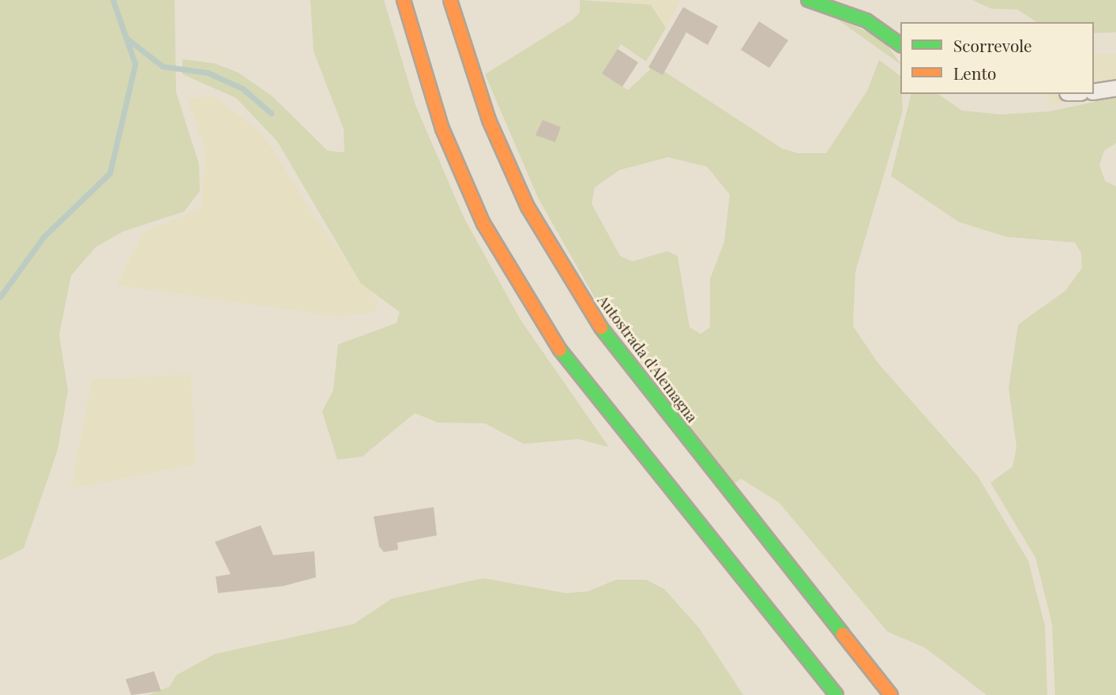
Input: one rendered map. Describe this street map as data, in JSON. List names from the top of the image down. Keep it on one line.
{"streets":{"main road":["Autostrada d'Alemagna"]},"legend":["Scorrevole","Lento"]}
